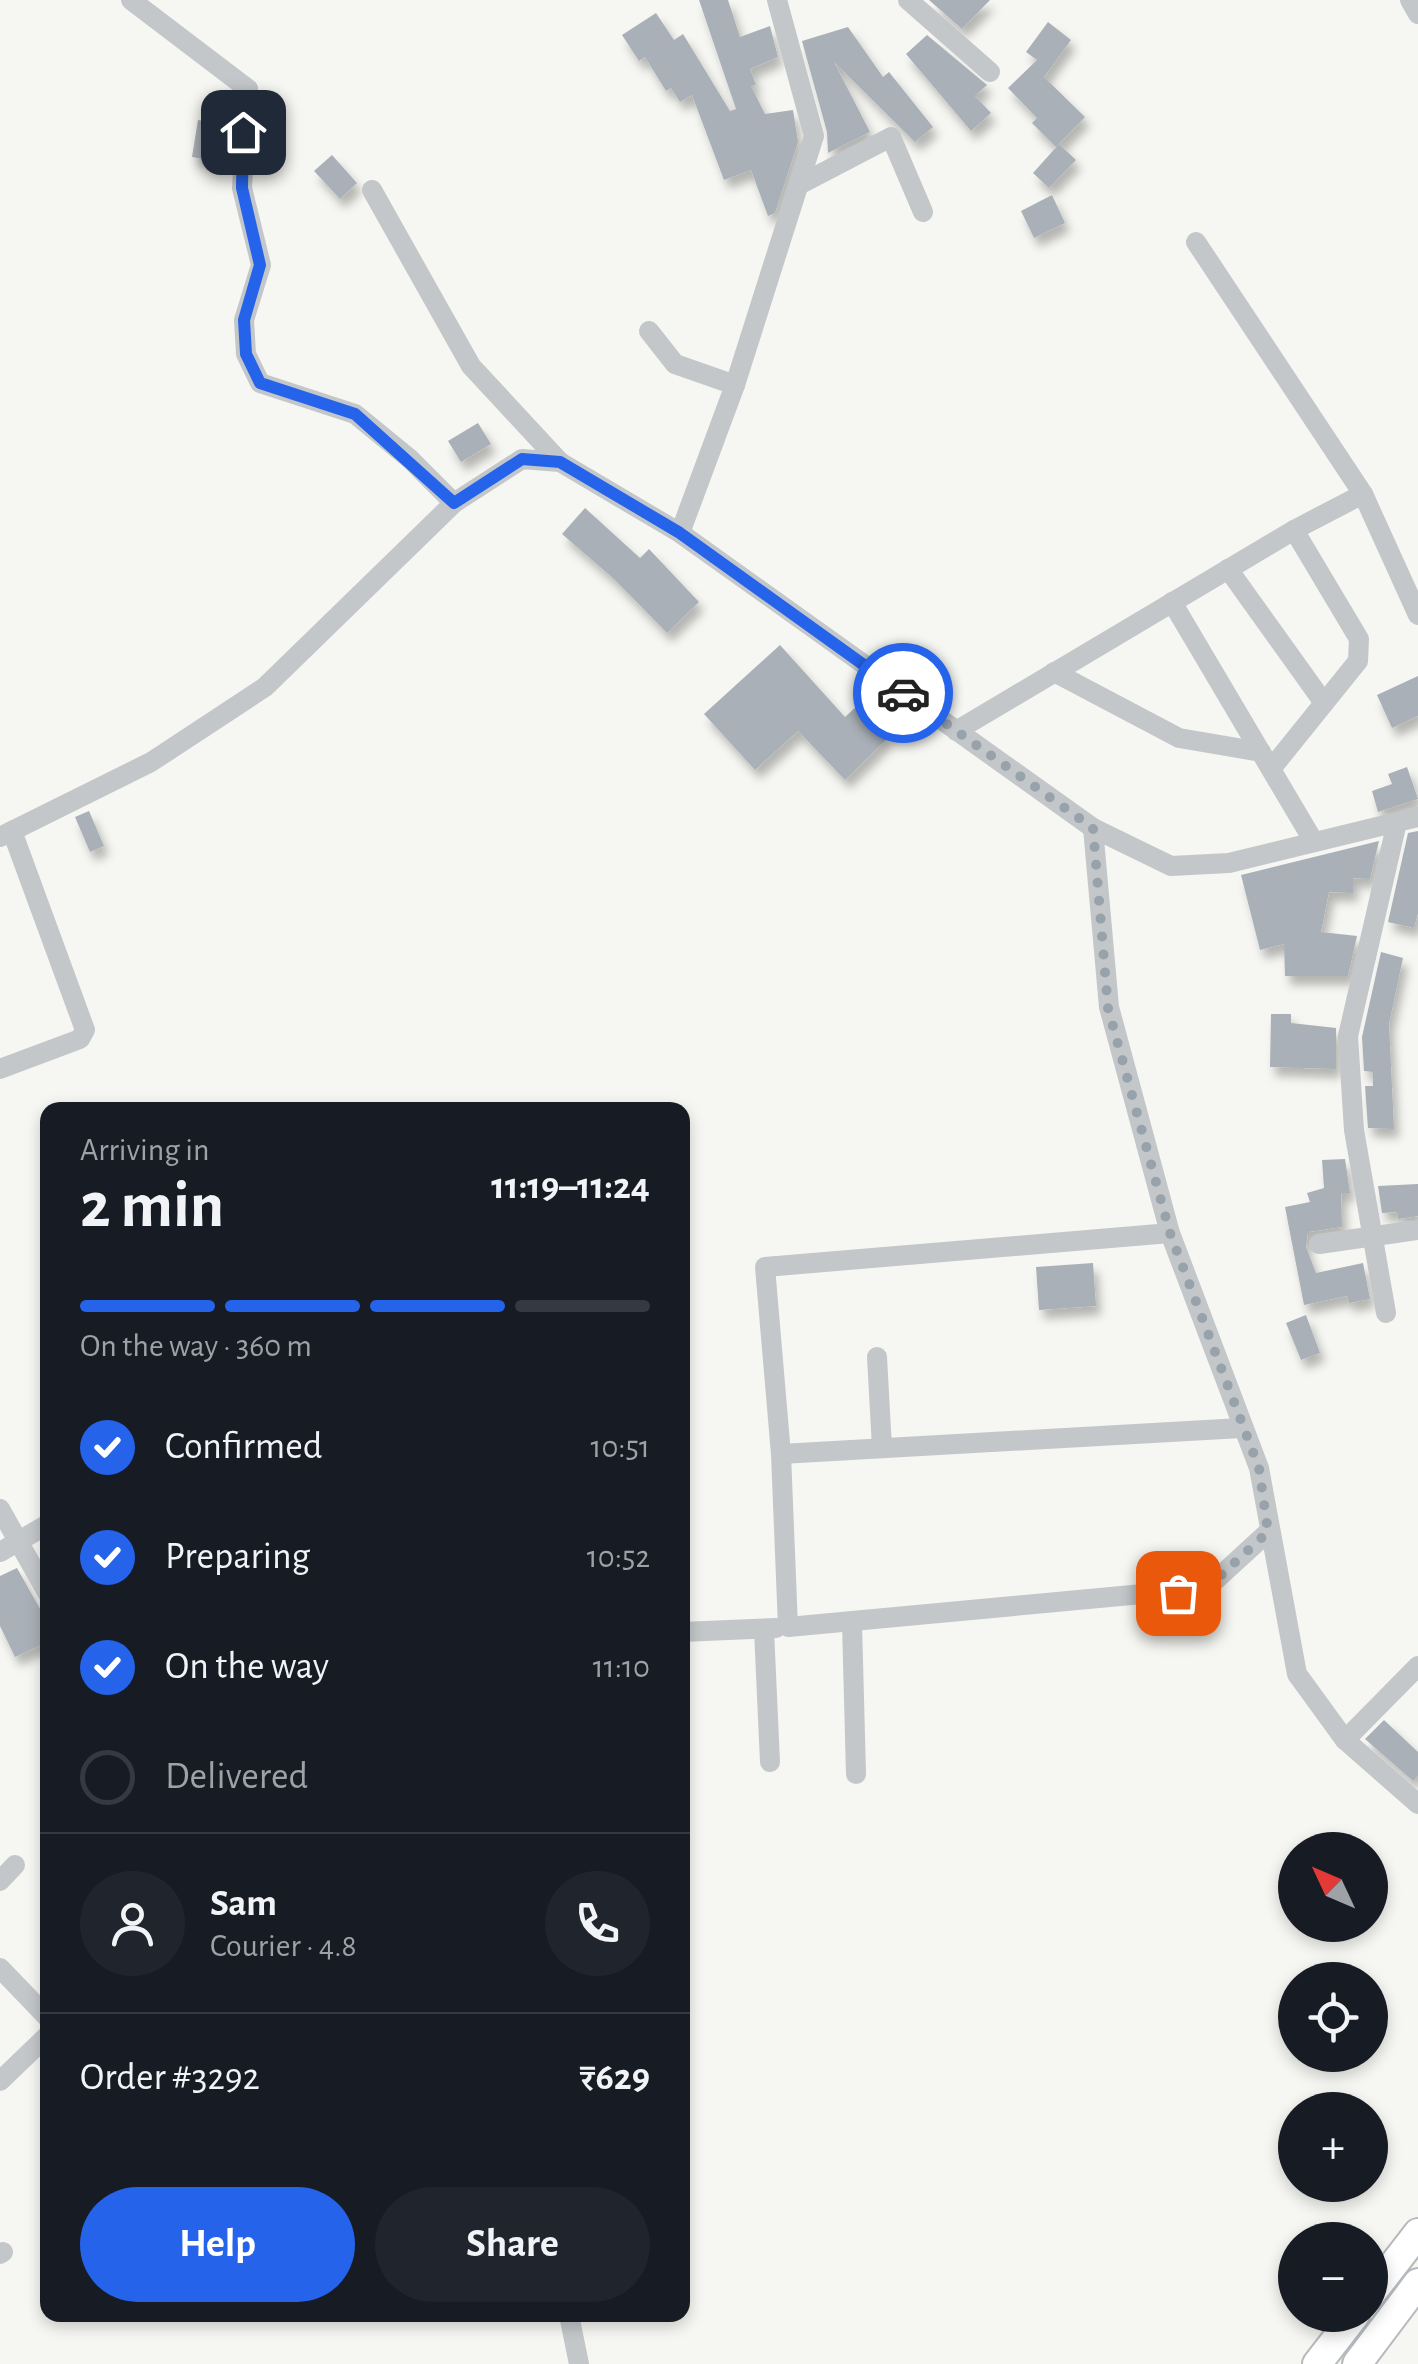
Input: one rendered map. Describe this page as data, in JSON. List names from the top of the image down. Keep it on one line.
{"north":"top left","page":{"heading":["2 min","Arriving in","11:19–11:24"],"panel":["Sam","Courier · 4.8","Order #3292","₹629"],"bar":"On the way · 360 m","list":[["Confirmed","10:51"],["Preparing","10:52"],["On the way","11:10"],"Delivered"],"map_buttons":["+","−"],"buttons":["Help","Share"]}}
